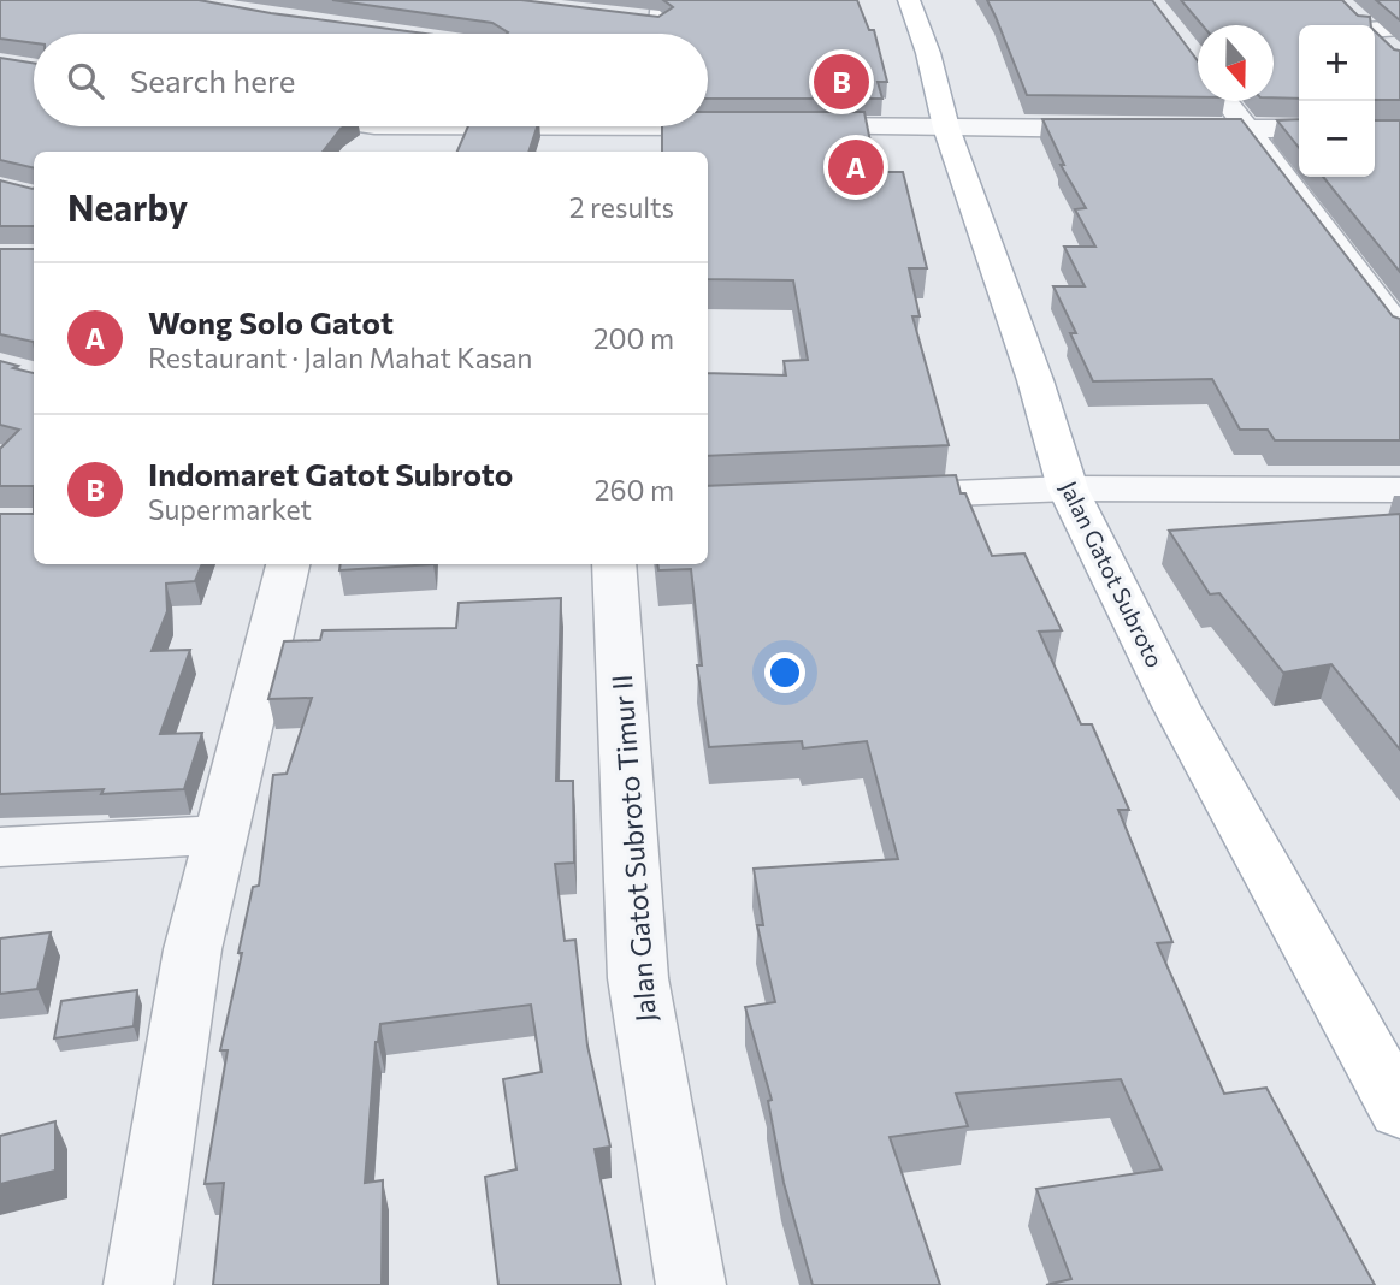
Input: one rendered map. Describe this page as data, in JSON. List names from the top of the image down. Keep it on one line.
{"streets":{"main road":["Jalan Gatot Subroto"],"street":["Jalan Gatot Subroto Timur II"]},"north":"bottom","page":{"map_buttons":["+","−"],"search":"Search here","pins":["B","A"],"heading":["Nearby","2 results"],"list":[{"mark":"A","name":"Wong Solo Gatot","note":"Restaurant · Jalan Mahat Kasan","value":"200 m"},{"mark":"B","name":"Indomaret Gatot Subroto","note":"Supermarket","value":"260 m"}]}}
